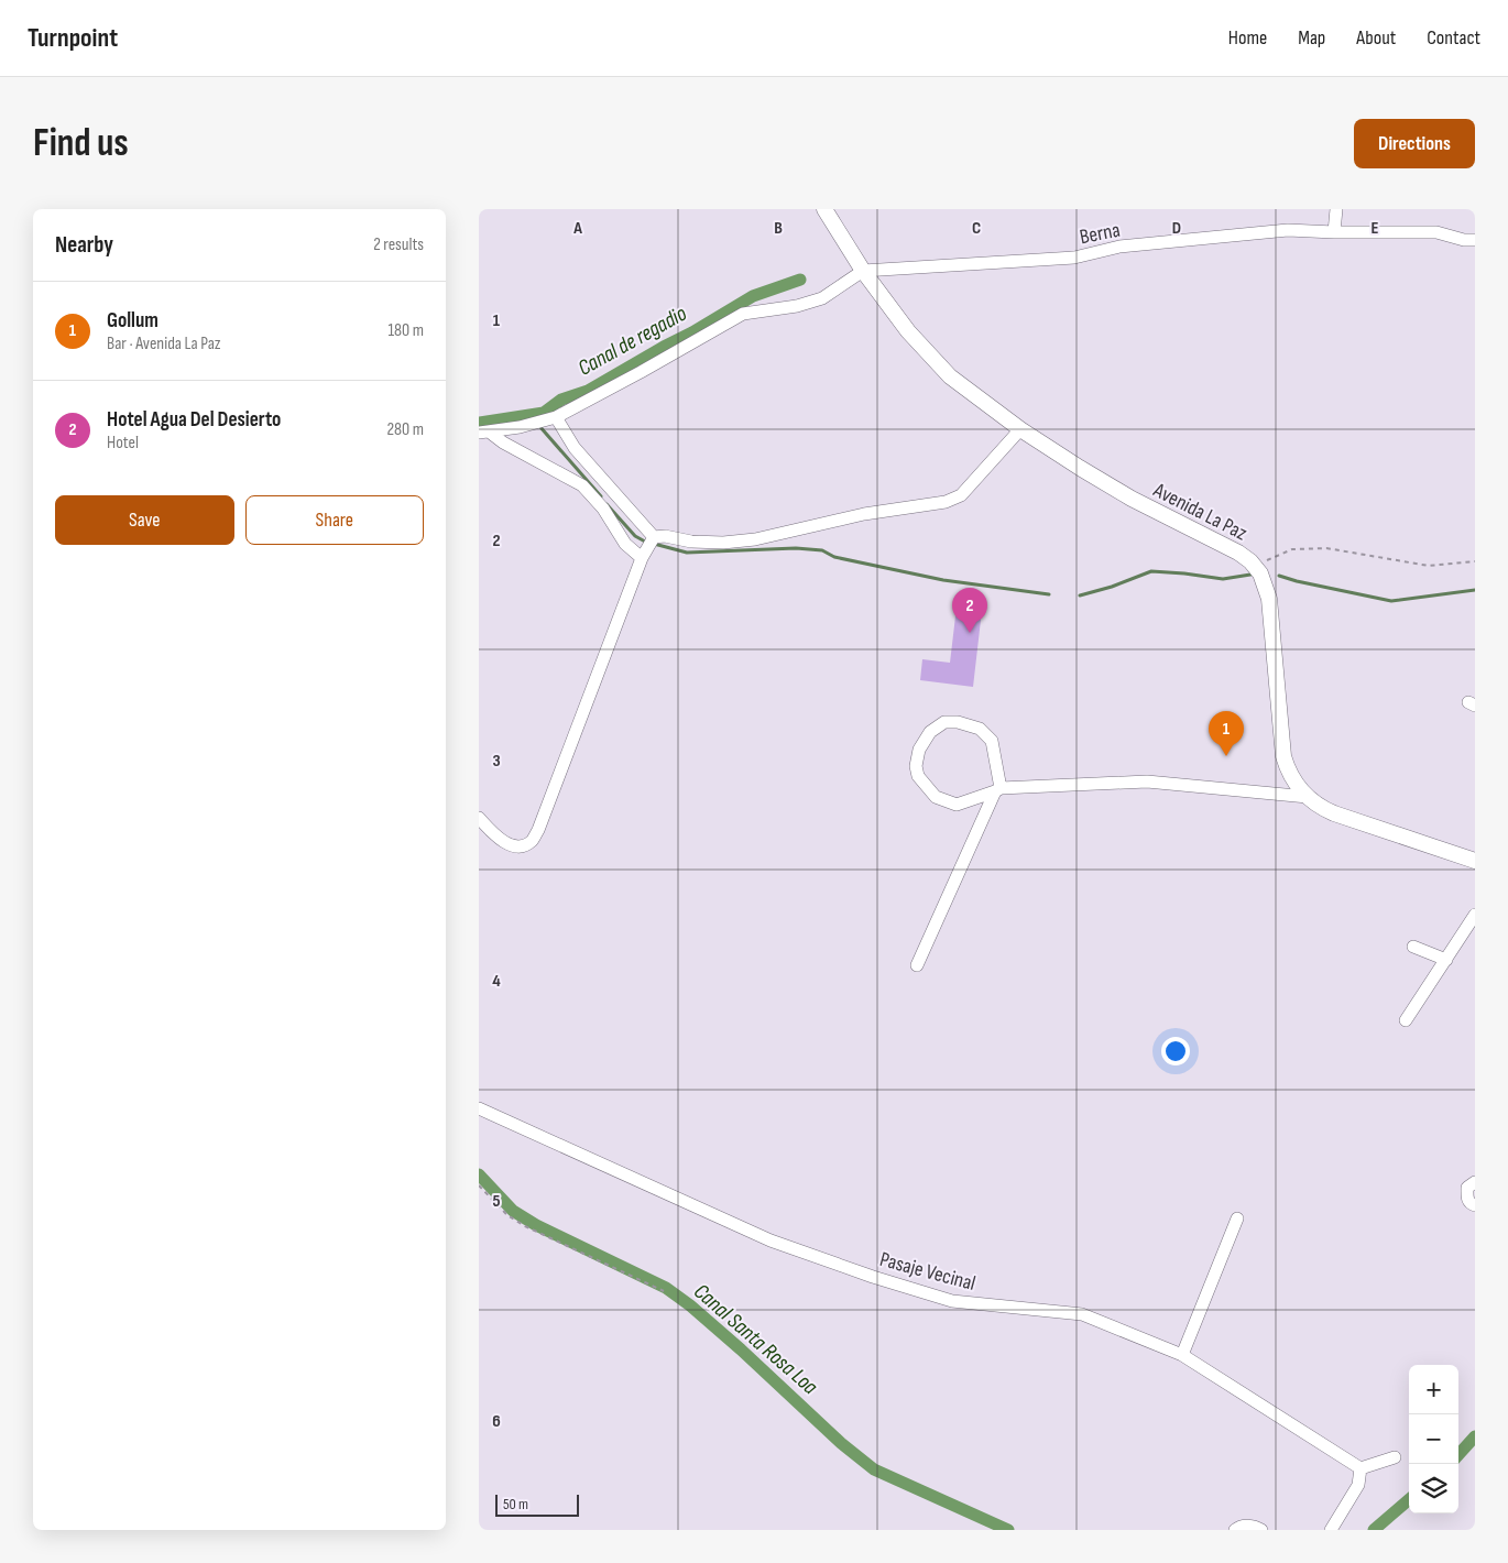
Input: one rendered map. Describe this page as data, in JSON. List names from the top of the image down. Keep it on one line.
{"streets":{"main road":["Avenida La Paz"],"street":["Berna","Pasaje Vecinal"]},"crossings":[["Berna","Avenida La Paz"]],"water":["Canal de regadio","Canal Santa Rosa Loa"],"scale_bar":"50 m","page":{"header":"Turnpoint","nav":["Home","Map","About","Contact"],"buttons":["Directions",["Save","Share"]],"title":"Find us","heading":["Nearby","2 results"],"list":[{"mark":"1","name":"Gollum","note":"Bar · Avenida La Paz","value":"180 m"},{"mark":"2","name":"Hotel Agua Del Desierto","note":"Hotel","value":"280 m"}],"pins":["2","1"],"map_buttons":["+","−"],"scale":"50 m"},"grid":{"columns":["A","B","C","D","E"],"rows":["1","2","3","4","5","6"]}}
